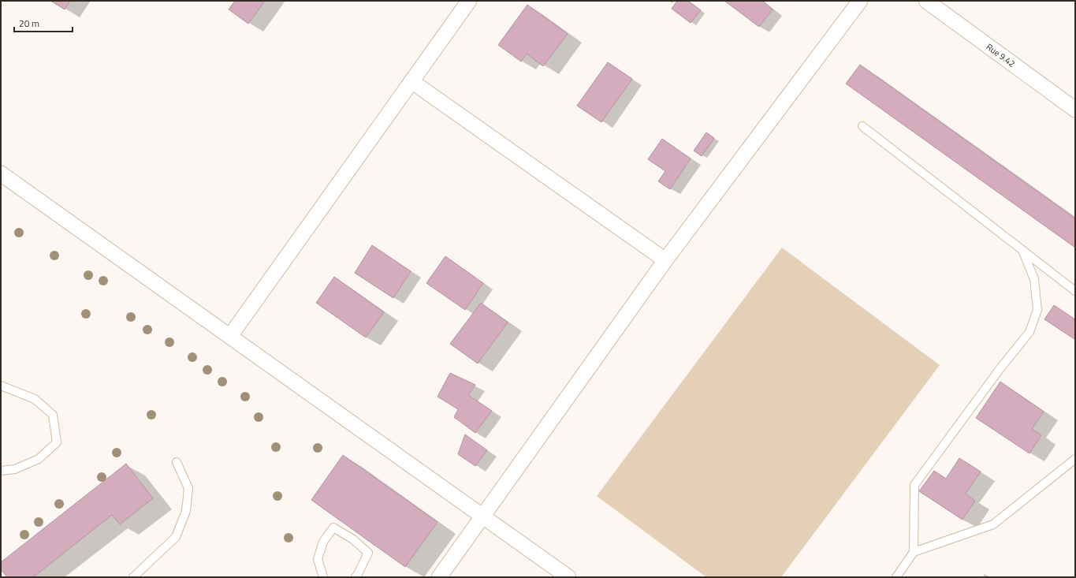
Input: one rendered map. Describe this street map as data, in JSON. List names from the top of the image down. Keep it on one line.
{"streets":{"street":["Rue 9.42"]},"scale_bar":"20 m"}
